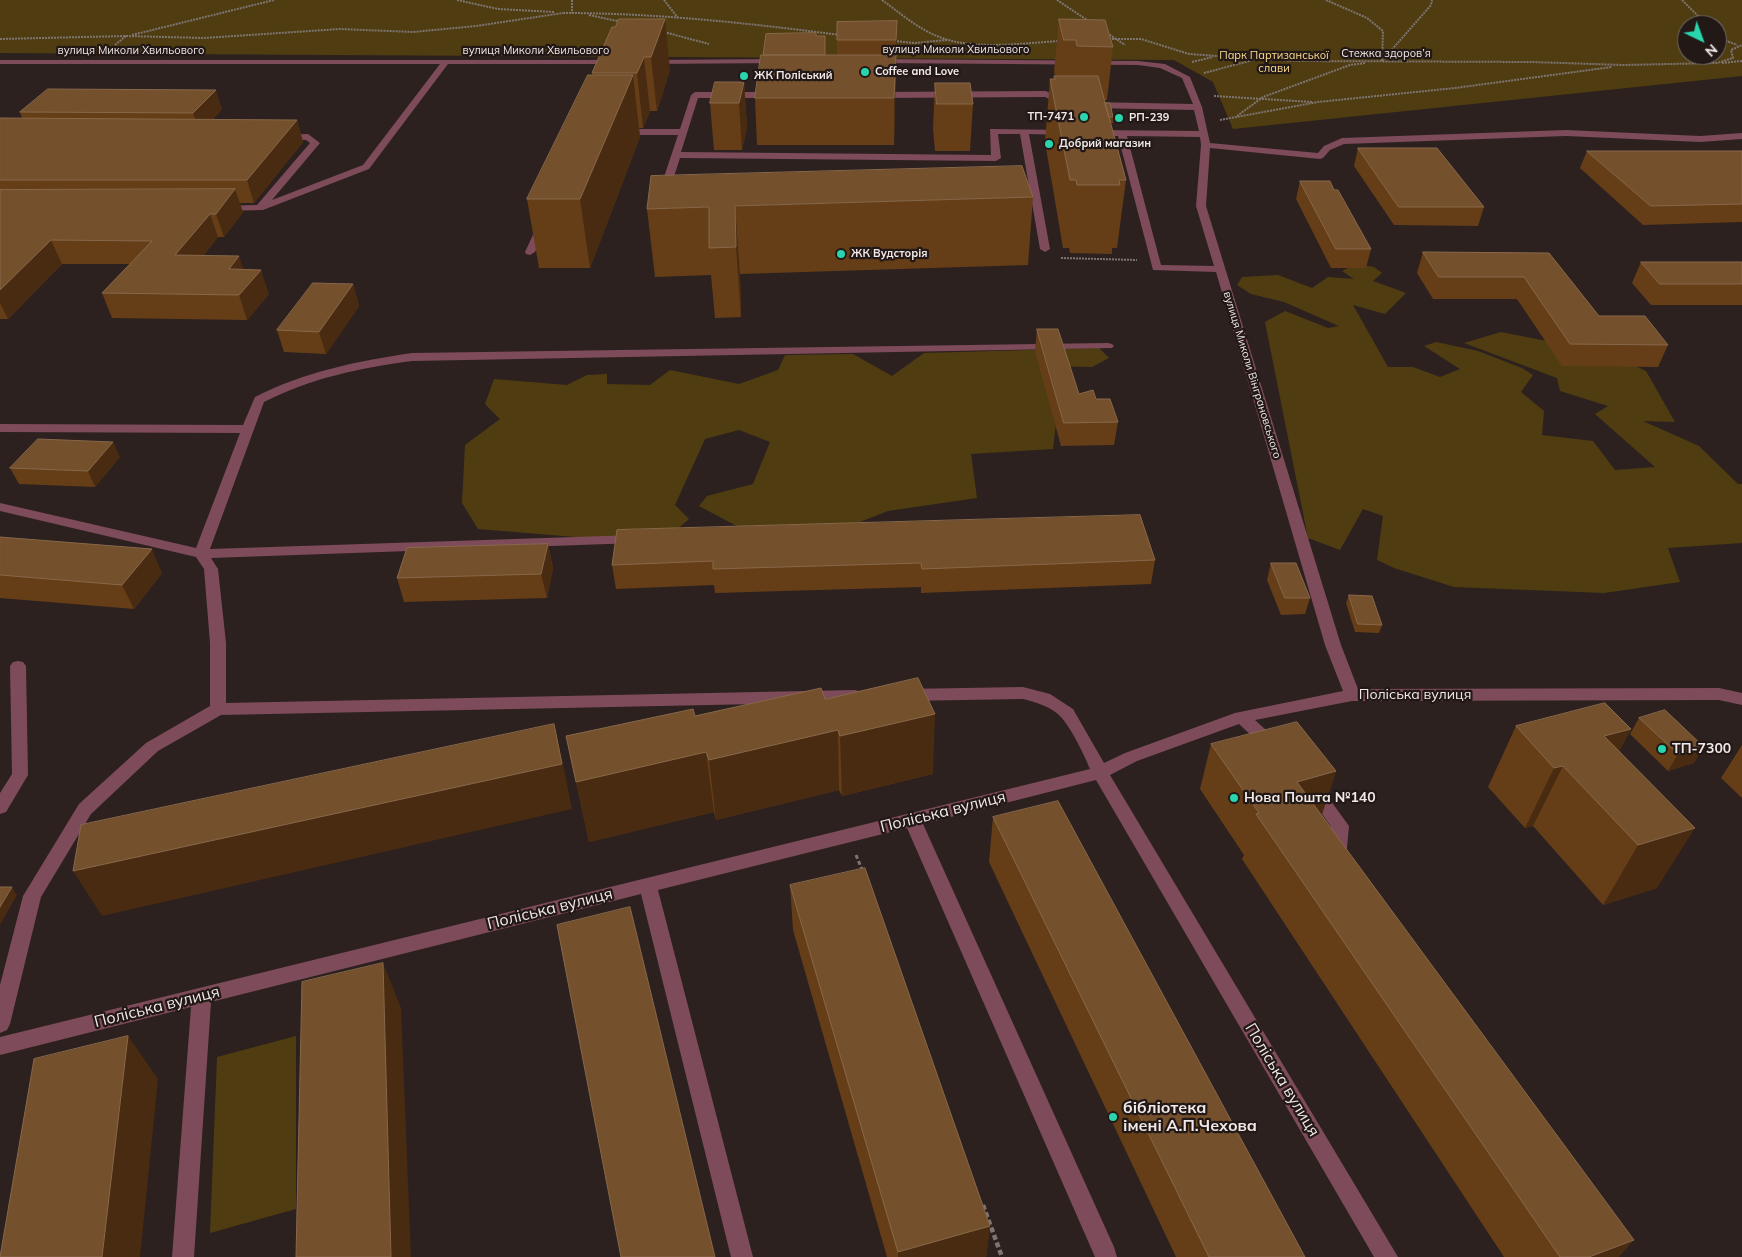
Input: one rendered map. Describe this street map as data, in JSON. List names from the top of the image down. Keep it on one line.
{"streets":{"street":["вулиця Миколи Хвильового","вулиця Миколи Вінграновського","Поліська вулиця"],"path":["Стежка здоров’я"]},"crossings":[["вулиця Миколи Вінграновського","Поліська вулиця"]],"parks":["Парк Партизанської слави"],"places":["Coffee and Love","ЖК Поліський","ТП-7471","РП-239","Добрий магазин","ЖК Вудсторія","ТП-7300","Нова Пошта №140","бібліотека імені А.П.Чехова"],"north":"bottom right"}
